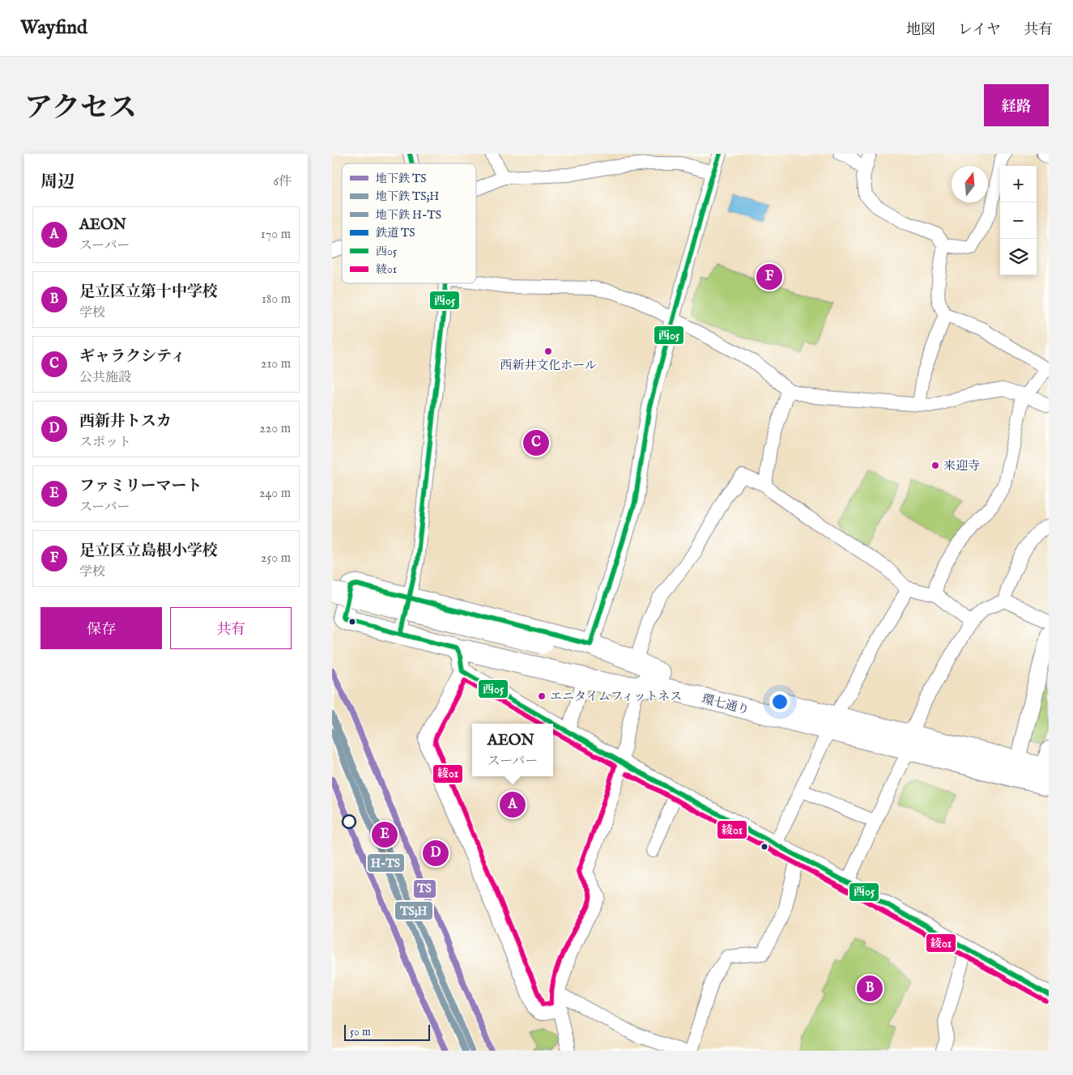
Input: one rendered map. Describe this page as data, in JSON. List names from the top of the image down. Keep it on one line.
{"streets":{"main road":["環七通り"]},"places":["西新井文化ホール","来迎寺","エニタイムフィットネス"],"lines":["transit line 西05","metro line TS","transit line 綾01","metro line TS;H","metro line H-TS","rail line TS"],"legend":["地下鉄 TS","地下鉄 TS;H","地下鉄 H-TS","鉄道 TS","西05","綾01"],"scale_bar":"50 m","north":"top","page":{"header":"Wayfind","nav":["地図","レイヤ","共有"],"title":"アクセス","buttons":["経路",["保存","共有"]],"heading":["周辺","6件"],"map_buttons":["+","−"],"list":[{"mark":"A","name":"AEON","note":"スーパー","value":"170 m"},{"mark":"B","name":"足立区立第十中学校","note":"学校","value":"180 m"},{"mark":"C","name":"ギャラクシティ","note":"公共施設","value":"210 m"},{"mark":"D","name":"西新井トスカ","note":"スポット","value":"220 m"},{"mark":"E","name":"ファミリーマート","note":"スーパー","value":"240 m"},{"mark":"F","name":"足立区立島根小学校","note":"学校","value":"250 m"}],"pins":["F","C","A","E","D","B"],"popup":["AEON","スーパー"],"scale":"50 m"}}
